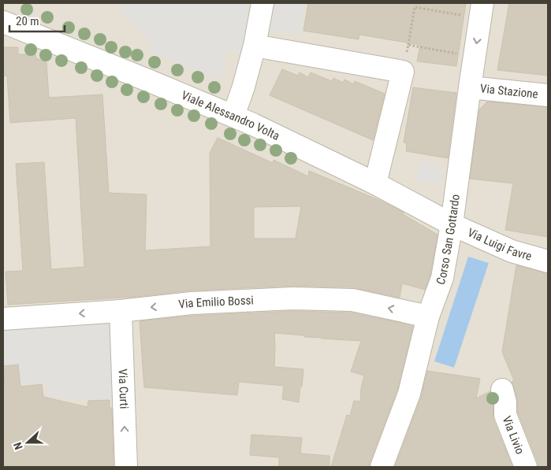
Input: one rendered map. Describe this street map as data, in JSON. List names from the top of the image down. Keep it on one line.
{"streets":{"street":["Via Stazione","Viale Alessandro Volta","Corso San Gottardo","Via Luigi Favre","Via Emilio Bossi","Via Curti","Via Livio"]},"crossings":[["Via Stazione","Corso San Gottardo"],["Viale Alessandro Volta","Corso San Gottardo"],["Viale Alessandro Volta","Via Luigi Favre"],["Corso San Gottardo","Via Luigi Favre"],["Corso San Gottardo","Via Emilio Bossi"],["Via Emilio Bossi","Via Curti"]],"one_way":["Via Emilio Bossi","Via Curti"],"scale_bar":"20 m","north":"left"}
